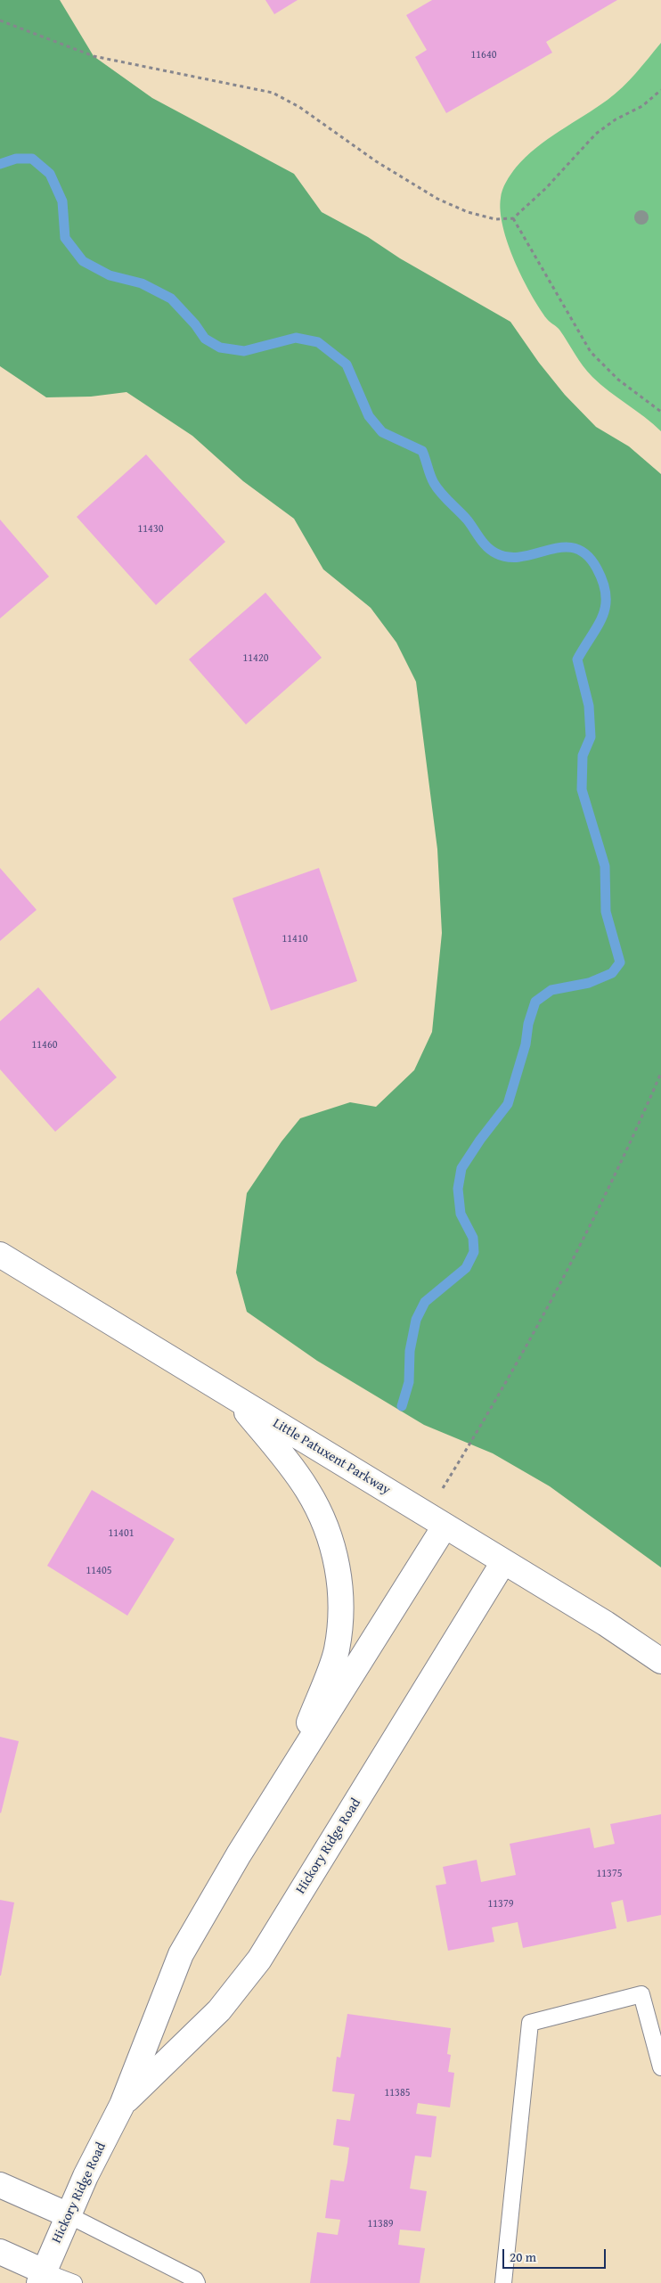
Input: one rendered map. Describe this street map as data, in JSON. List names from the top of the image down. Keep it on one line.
{"streets":{"street":["Little Patuxent Parkway","Hickory Ridge Road"]},"crossings":[["Little Patuxent Parkway","Hickory Ridge Road"]],"house_numbers":["11640","11430","11420","11410","11460","11401","11405","11375","11379","11385","11389"],"scale_bar":"20 m"}
